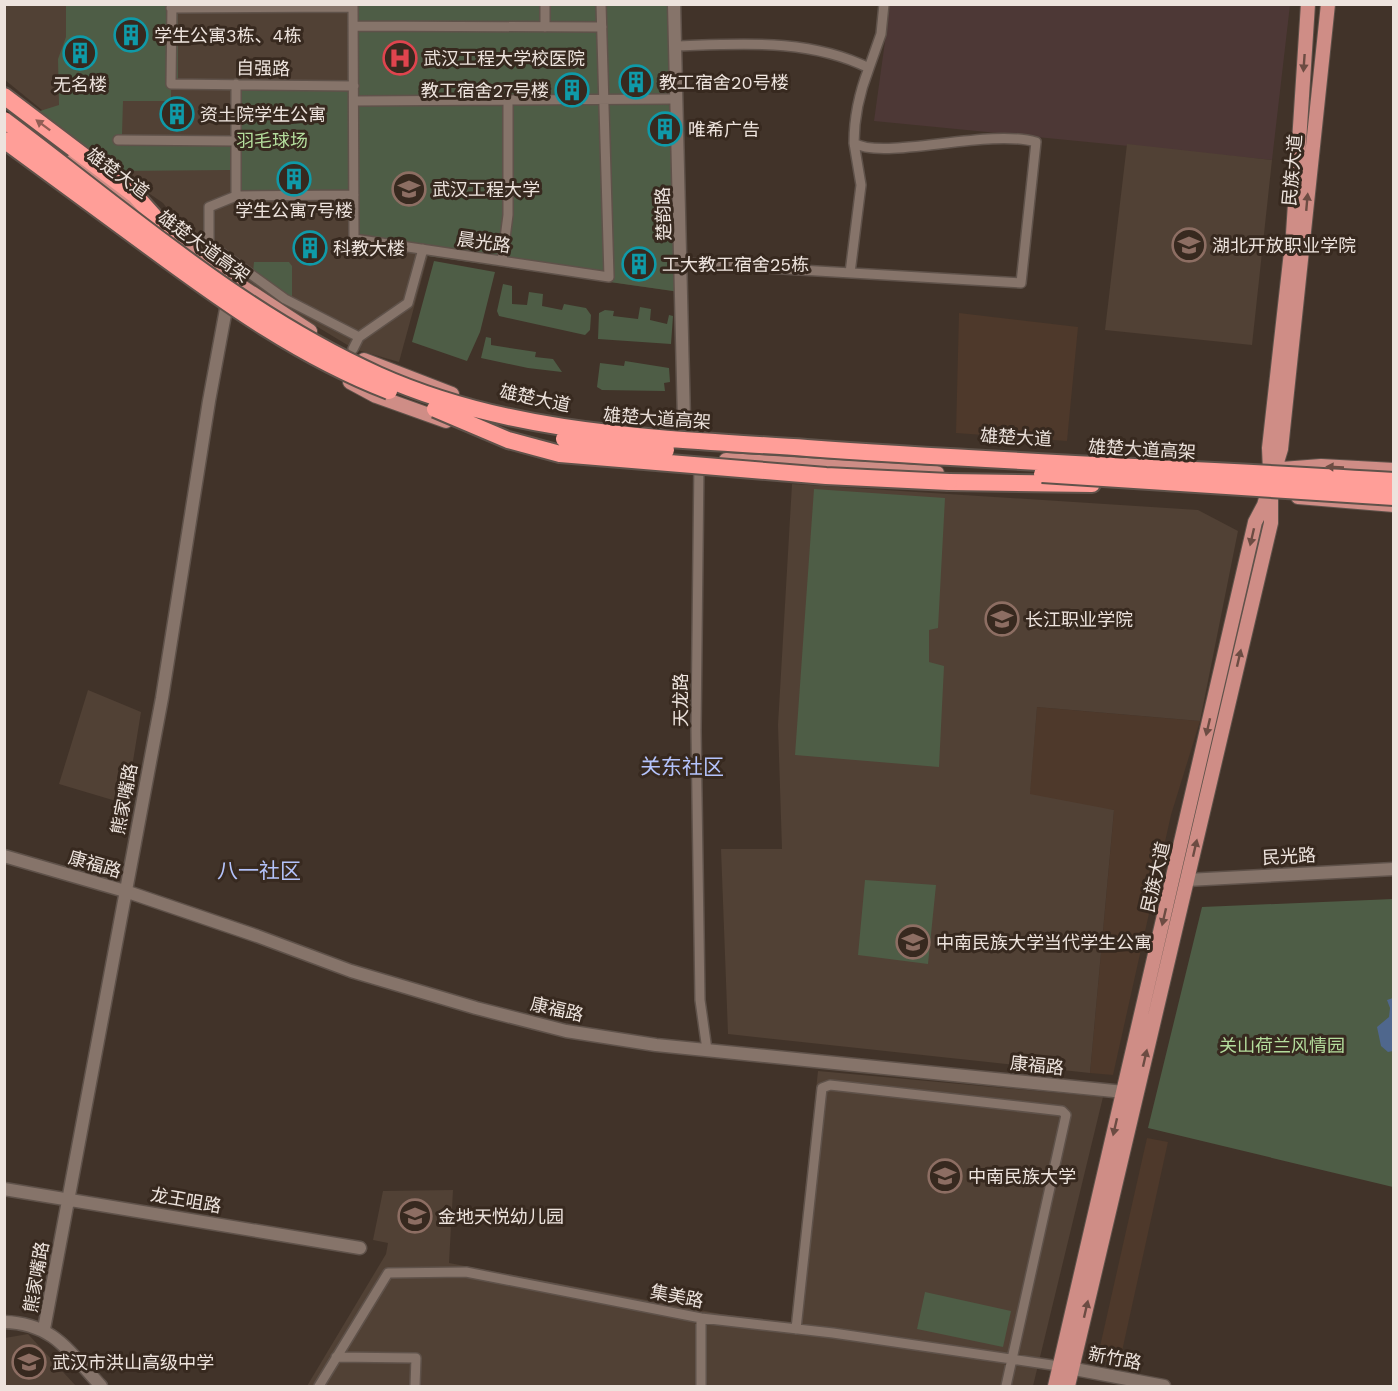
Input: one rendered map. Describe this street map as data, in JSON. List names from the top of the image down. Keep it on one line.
{"streets":{"highway":["雄楚大道高架"],"main road":["民族大道","雄楚大道"],"street":["自强路","楚韵路","晨光路","天龙路","熊家嘴路","民光路","康福路","龙王咀路","集美路","新竹路"]},"crossings":[["民族大道","雄楚大道"],["民族大道","民光路"],["民族大道","康福路"],["民族大道","集美路"],["民族大道","新竹路"],["雄楚大道","天龙路"],["雄楚大道","熊家嘴路"],["天龙路","康福路"],["熊家嘴路","康福路"],["熊家嘴路","龙王咀路"],["集美路","新竹路"]],"districts":["关东社区","八一社区"],"parks":["羽毛球场","关山荷兰风情园"],"places":{"building":["学生公寓3栋、4栋","无名楼","教工宿舍20号楼","教工宿舍27号楼","资土院学生公寓","唯希广告","学生公寓7号楼","科教大楼","工大教工宿舍25栋"],"hospital":["武汉工程大学校医院"],"school or university":["武汉工程大学","湖北开放职业学院","长江职业学院","中南民族大学当代学生公寓","中南民族大学","金地天悦幼儿园","武汉市洪山高级中学"]}}
